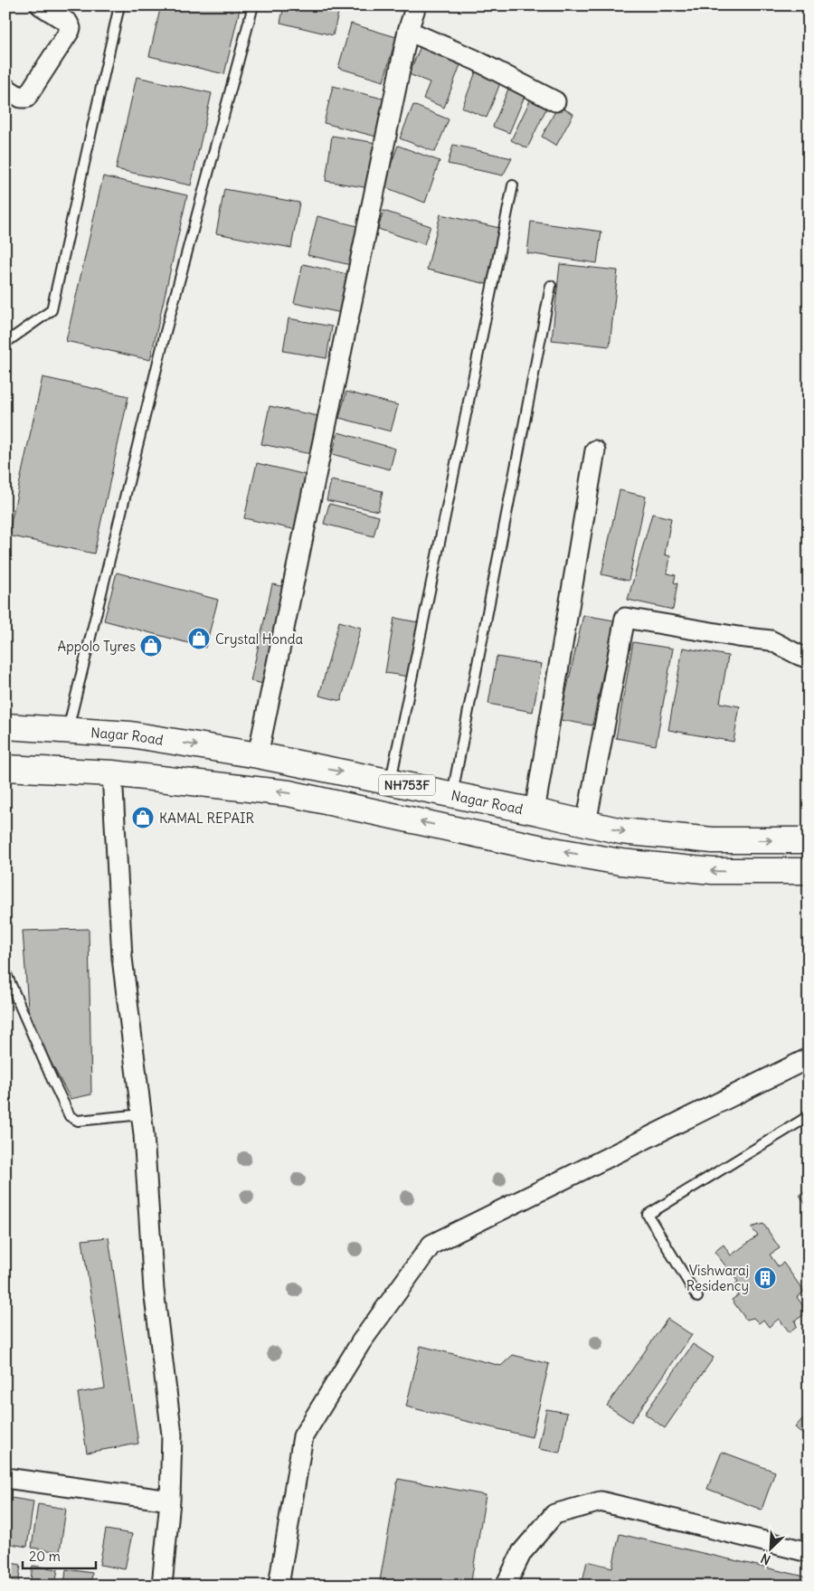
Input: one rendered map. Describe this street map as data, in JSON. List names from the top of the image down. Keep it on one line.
{"streets":{"highway":["Nagar Road","NH753F"]},"places":{"shop":["Crystal Honda","Appolo Tyres","KAMAL REPAIR"],"building":["Vishwaraj Residency"]},"scale_bar":"20 m","north":"bottom left"}
